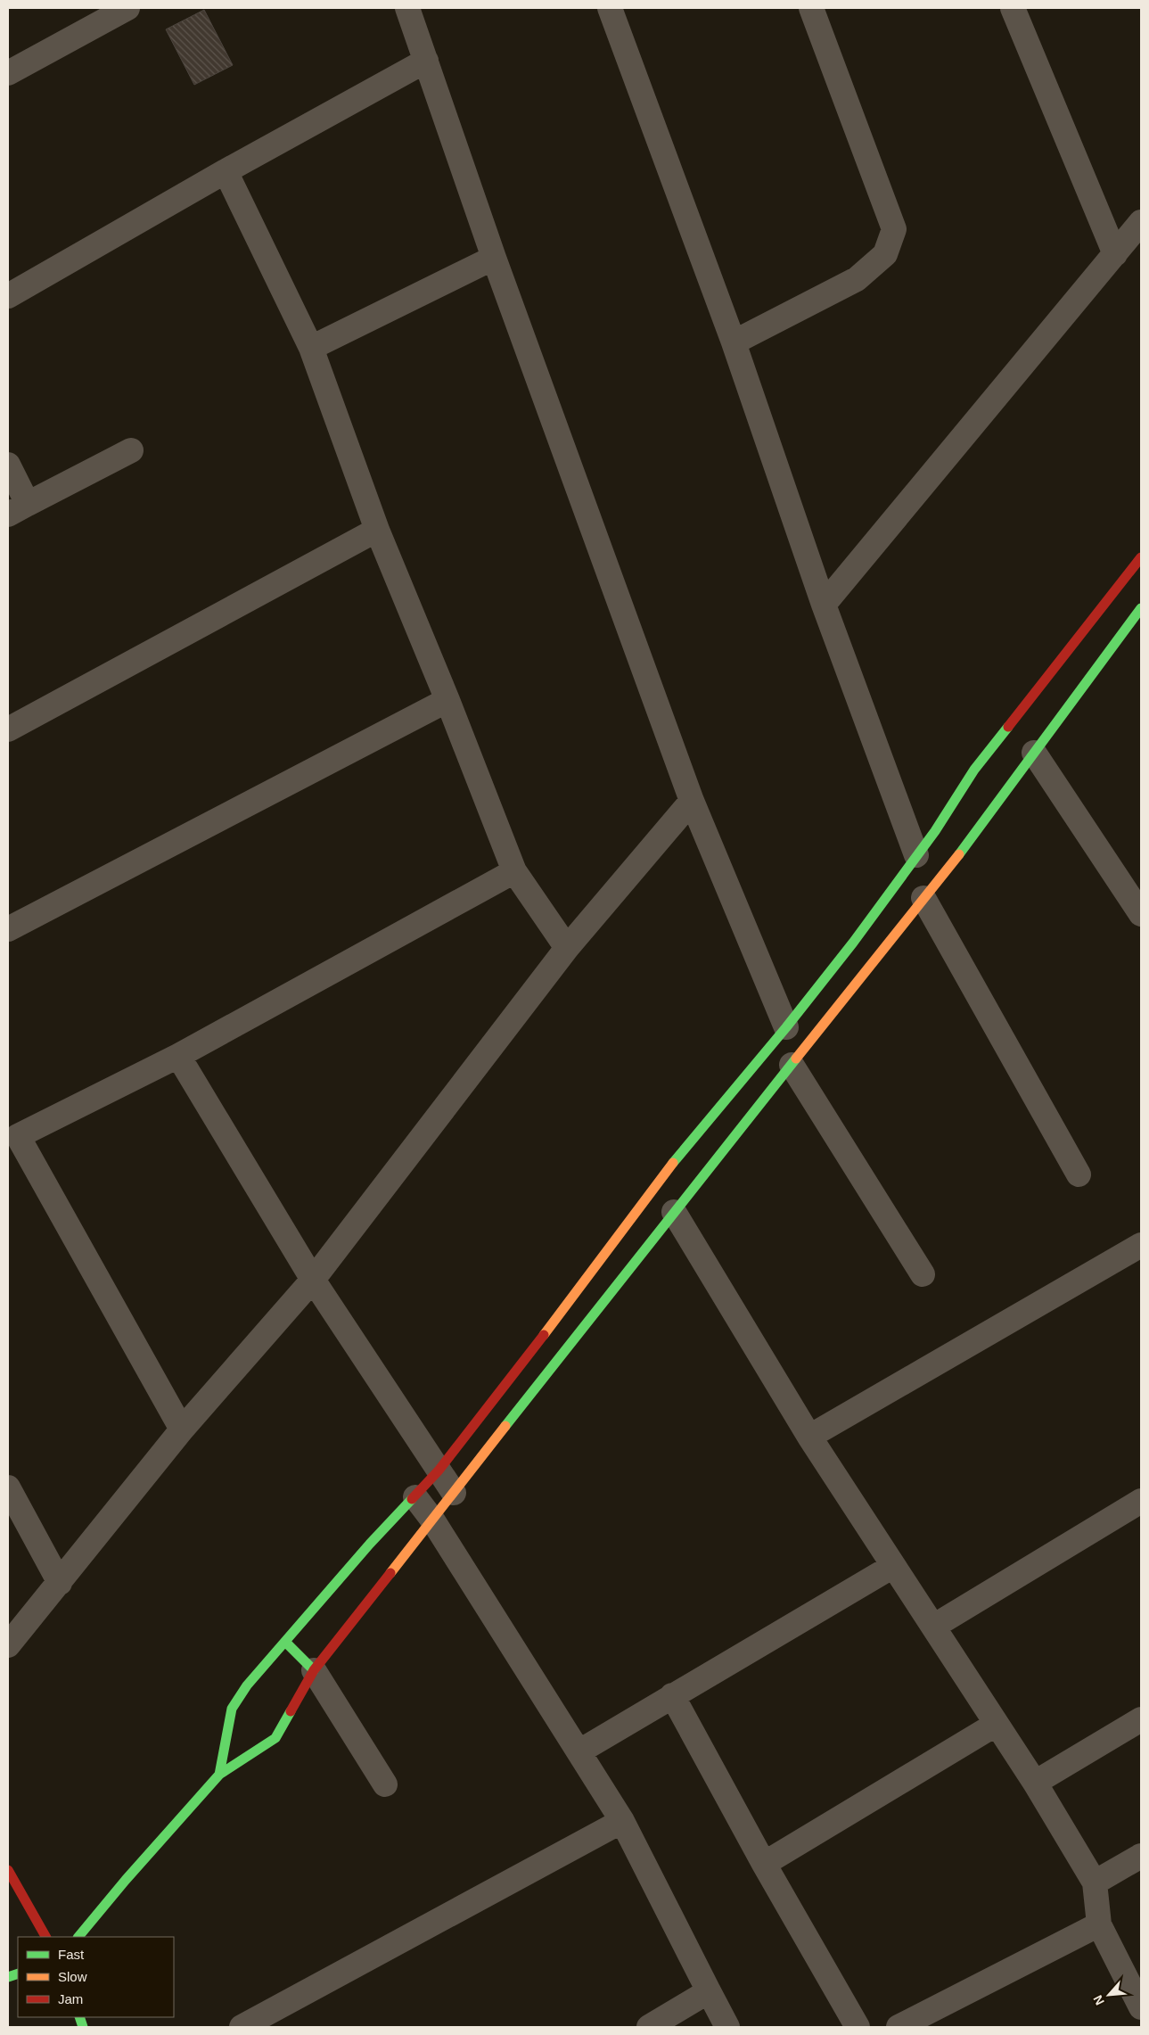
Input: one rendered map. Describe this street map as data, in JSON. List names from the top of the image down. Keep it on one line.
{"legend":["Fast","Slow","Jam"],"north":"bottom left"}
